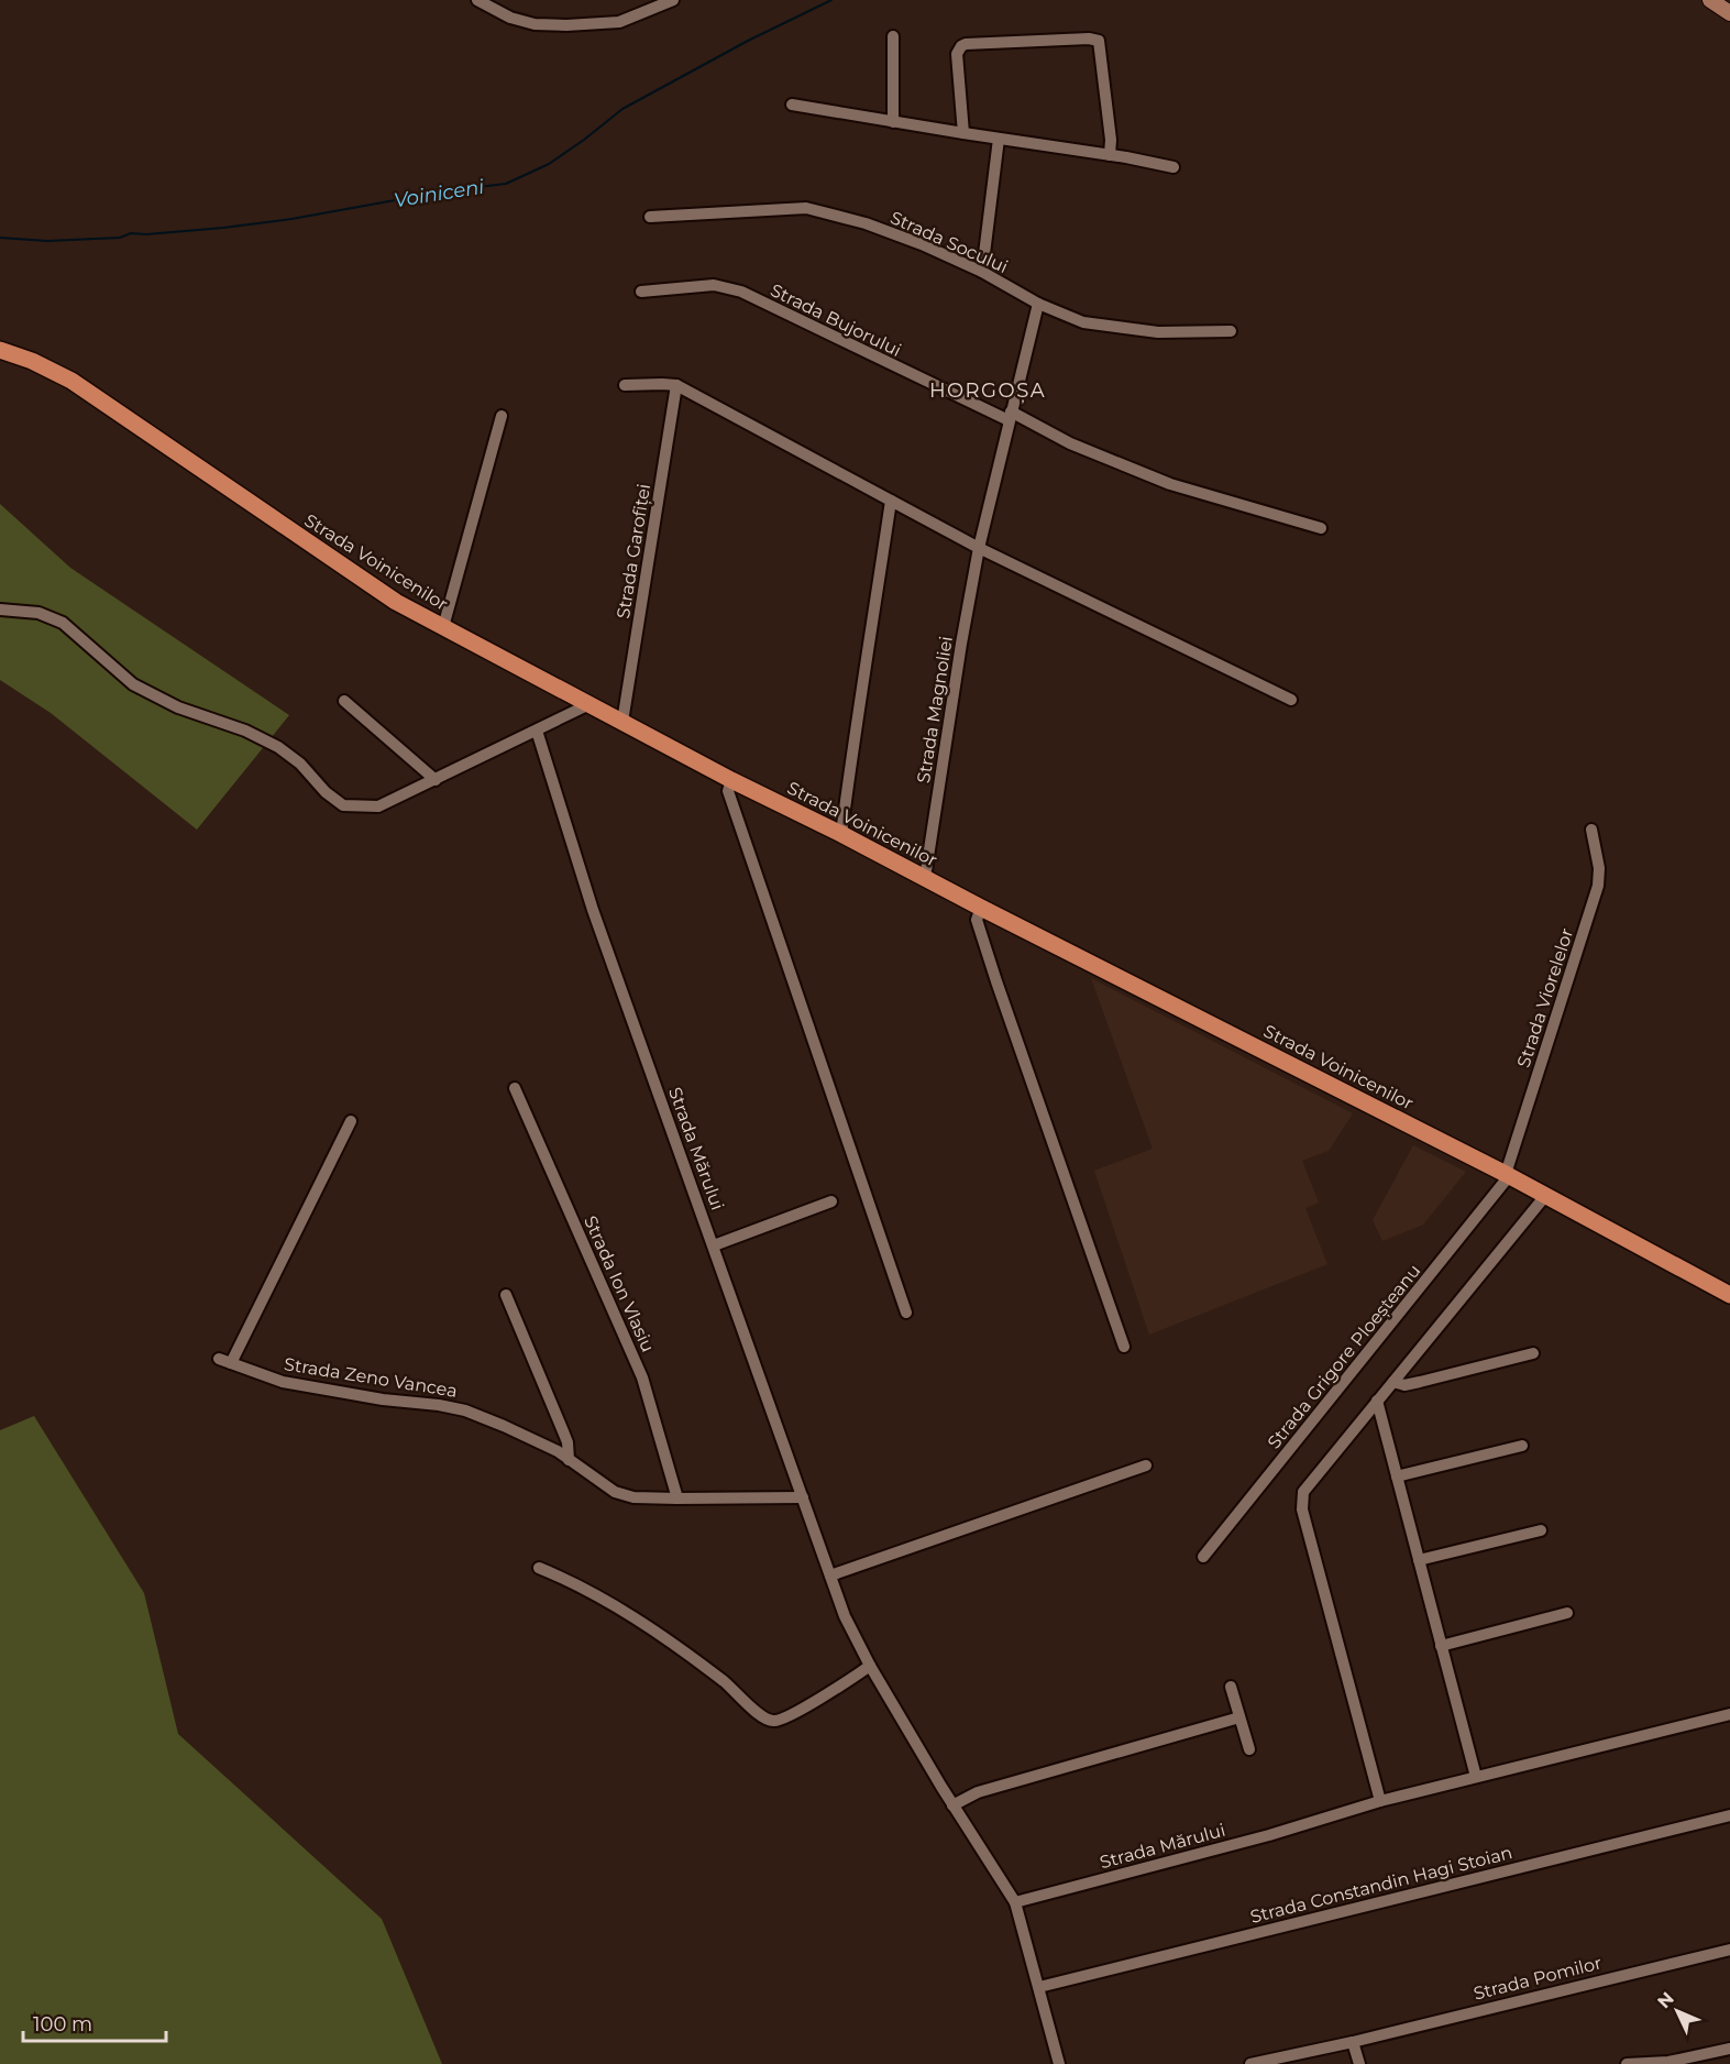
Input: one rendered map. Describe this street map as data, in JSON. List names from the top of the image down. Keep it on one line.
{"streets":{"main road":["Strada Voinicenilor"],"street":["Strada Socului","Strada Bujorului","Strada Garofiței","Strada Magnoliei","Strada Viorelelor","Strada Mărului","Strada Ion Vlasiu","Strada Grigore Ploeșteanu","Strada Zeno Vancea","Strada Constandin Hagi Stoian","Strada Pomilor"]},"crossings":[["Strada Socului","Strada Magnoliei"],["Strada Bujorului","Strada Magnoliei"],["Strada Garofiței","Strada Voinicenilor"],["Strada Voinicenilor","Strada Magnoliei"],["Strada Voinicenilor","Strada Viorelelor"],["Strada Voinicenilor","Strada Grigore Ploeșteanu"],["Strada Viorelelor","Strada Grigore Ploeșteanu"],["Strada Mărului","Strada Zeno Vancea"],["Strada Mărului","Strada Constandin Hagi Stoian"],["Strada Ion Vlasiu","Strada Zeno Vancea"]],"districts":["HORGOȘA"],"water":["Voiniceni"],"scale_bar":"100 m","north":"top left"}
